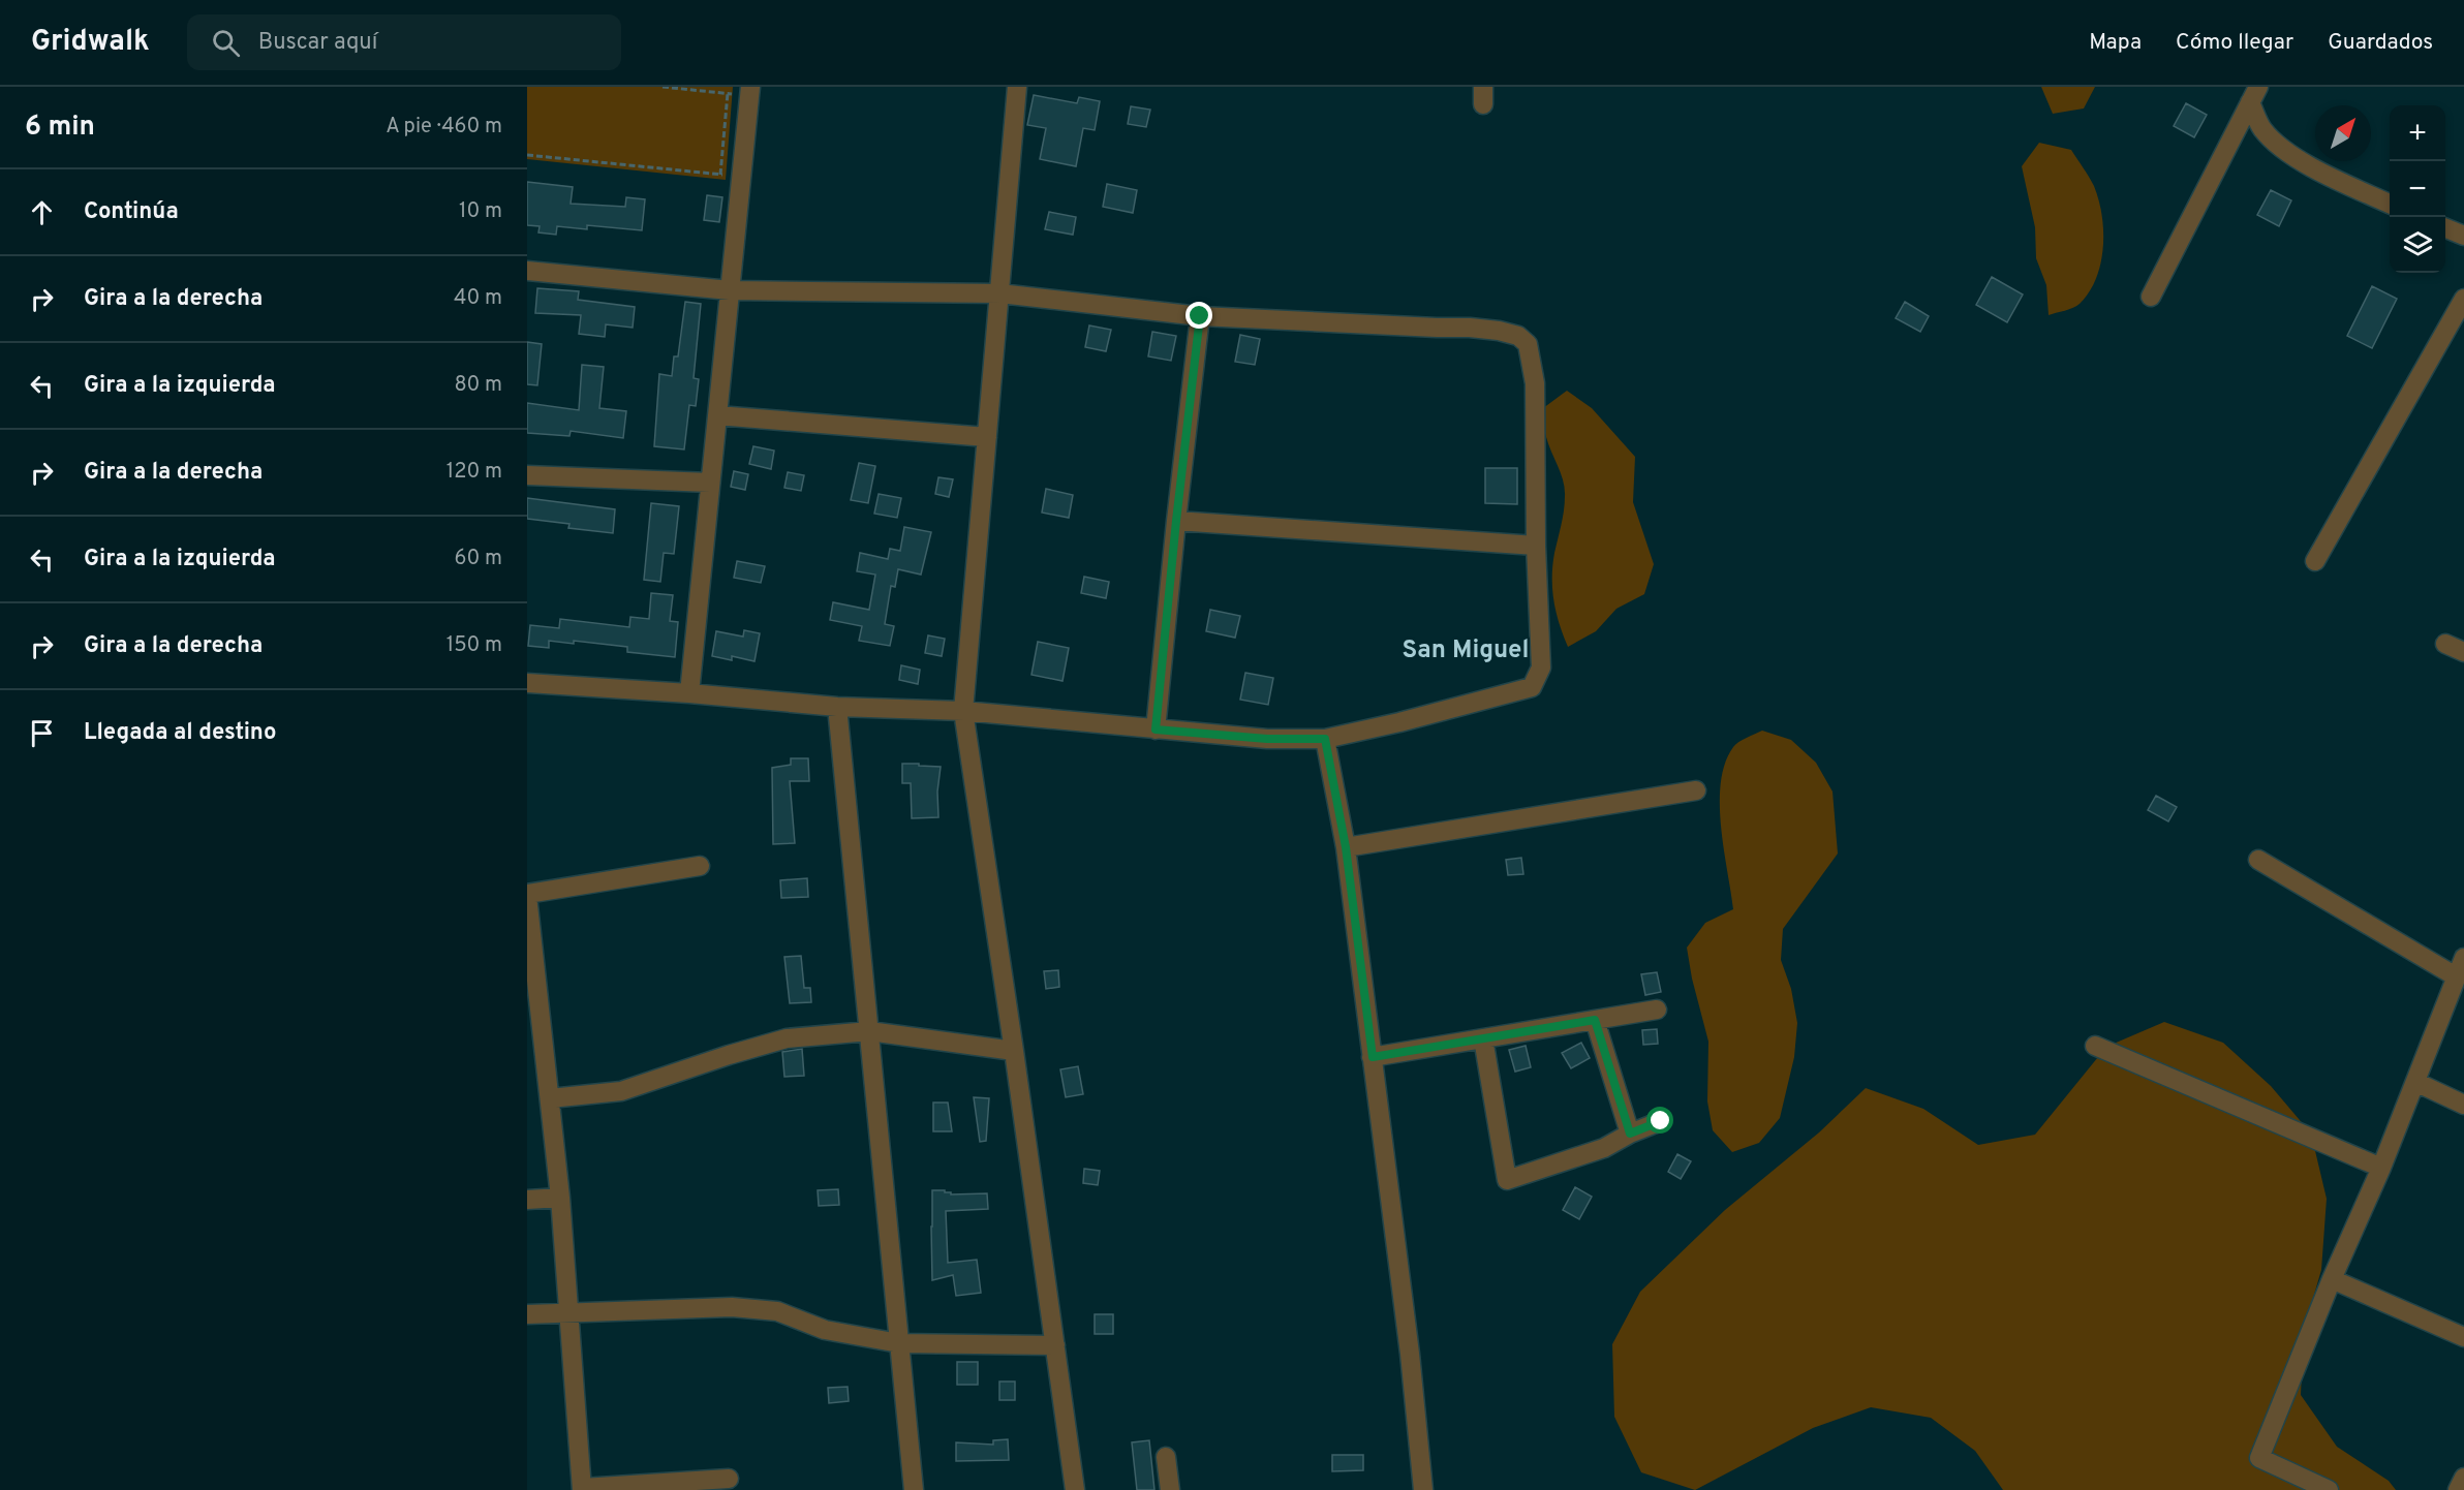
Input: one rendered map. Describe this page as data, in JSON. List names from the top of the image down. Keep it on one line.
{"districts":["San Miguel"],"north":"top right","page":{"header":"Gridwalk","search":"Buscar aquí","nav":["Mapa","Cómo llegar","Guardados"],"heading":["6 min","A pie · 460 m"],"map_buttons":["+","−"],"list":[["Continúa","10 m"],["Gira a la derecha","40 m"],["Gira a la izquierda","80 m"],["Gira a la derecha","120 m"],["Gira a la izquierda","60 m"],["Gira a la derecha","150 m"],"Llegada al destino"]}}
